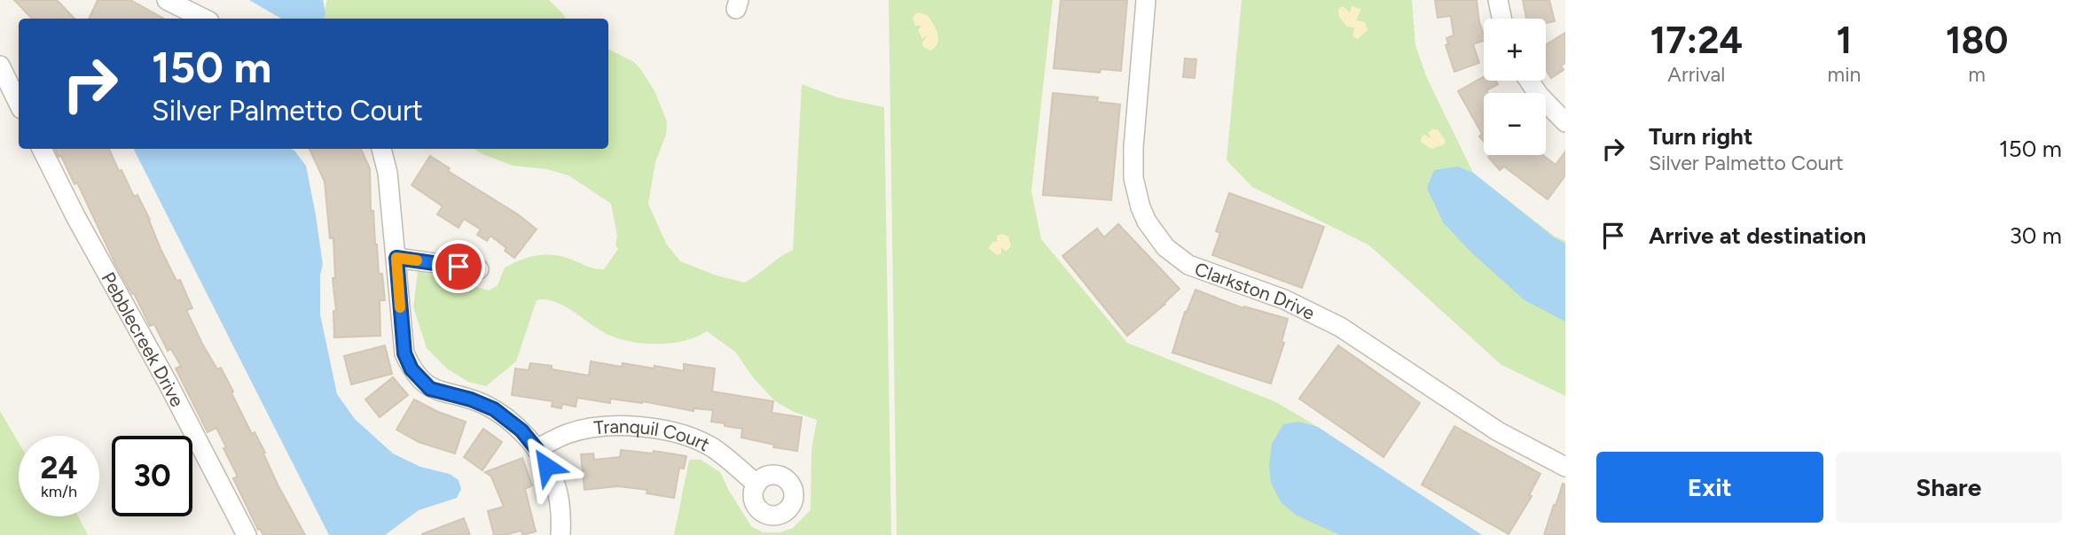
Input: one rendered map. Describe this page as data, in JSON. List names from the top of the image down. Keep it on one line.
{"streets":{"street":["Clarkston Drive","Pebblecreek Drive","Tranquil Court"]},"page":{"eta":["17:24","Arrival","1","min","180","m"],"map_buttons":["+","−"],"turn":["150 m","Silver Palmetto Court"],"list":[{"name":"Turn right","note":"Silver Palmetto Court","value":"150 m"},{"name":"Arrive at destination","value":"30 m"}],"speed":"24 km/h","limit":"30","buttons":["Exit","Share"]}}
